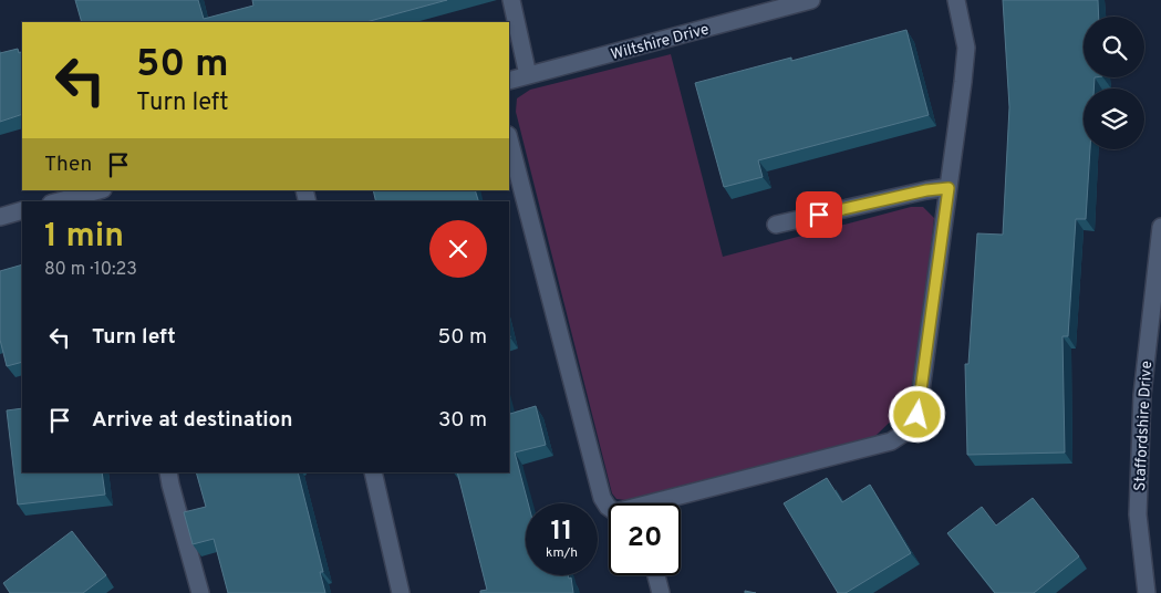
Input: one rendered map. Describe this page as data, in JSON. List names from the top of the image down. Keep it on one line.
{"streets":{"street":["Wiltshire Drive","Staffordshire Drive"]},"page":{"turn":["50 m","Turn left"],"then":"Then","heading":["1 min","80 m · 10:23"],"list":[{"name":"Turn left","value":"50 m"},{"name":"Arrive at destination","value":"30 m"}],"speed":"11 km/h","limit":"20"}}
